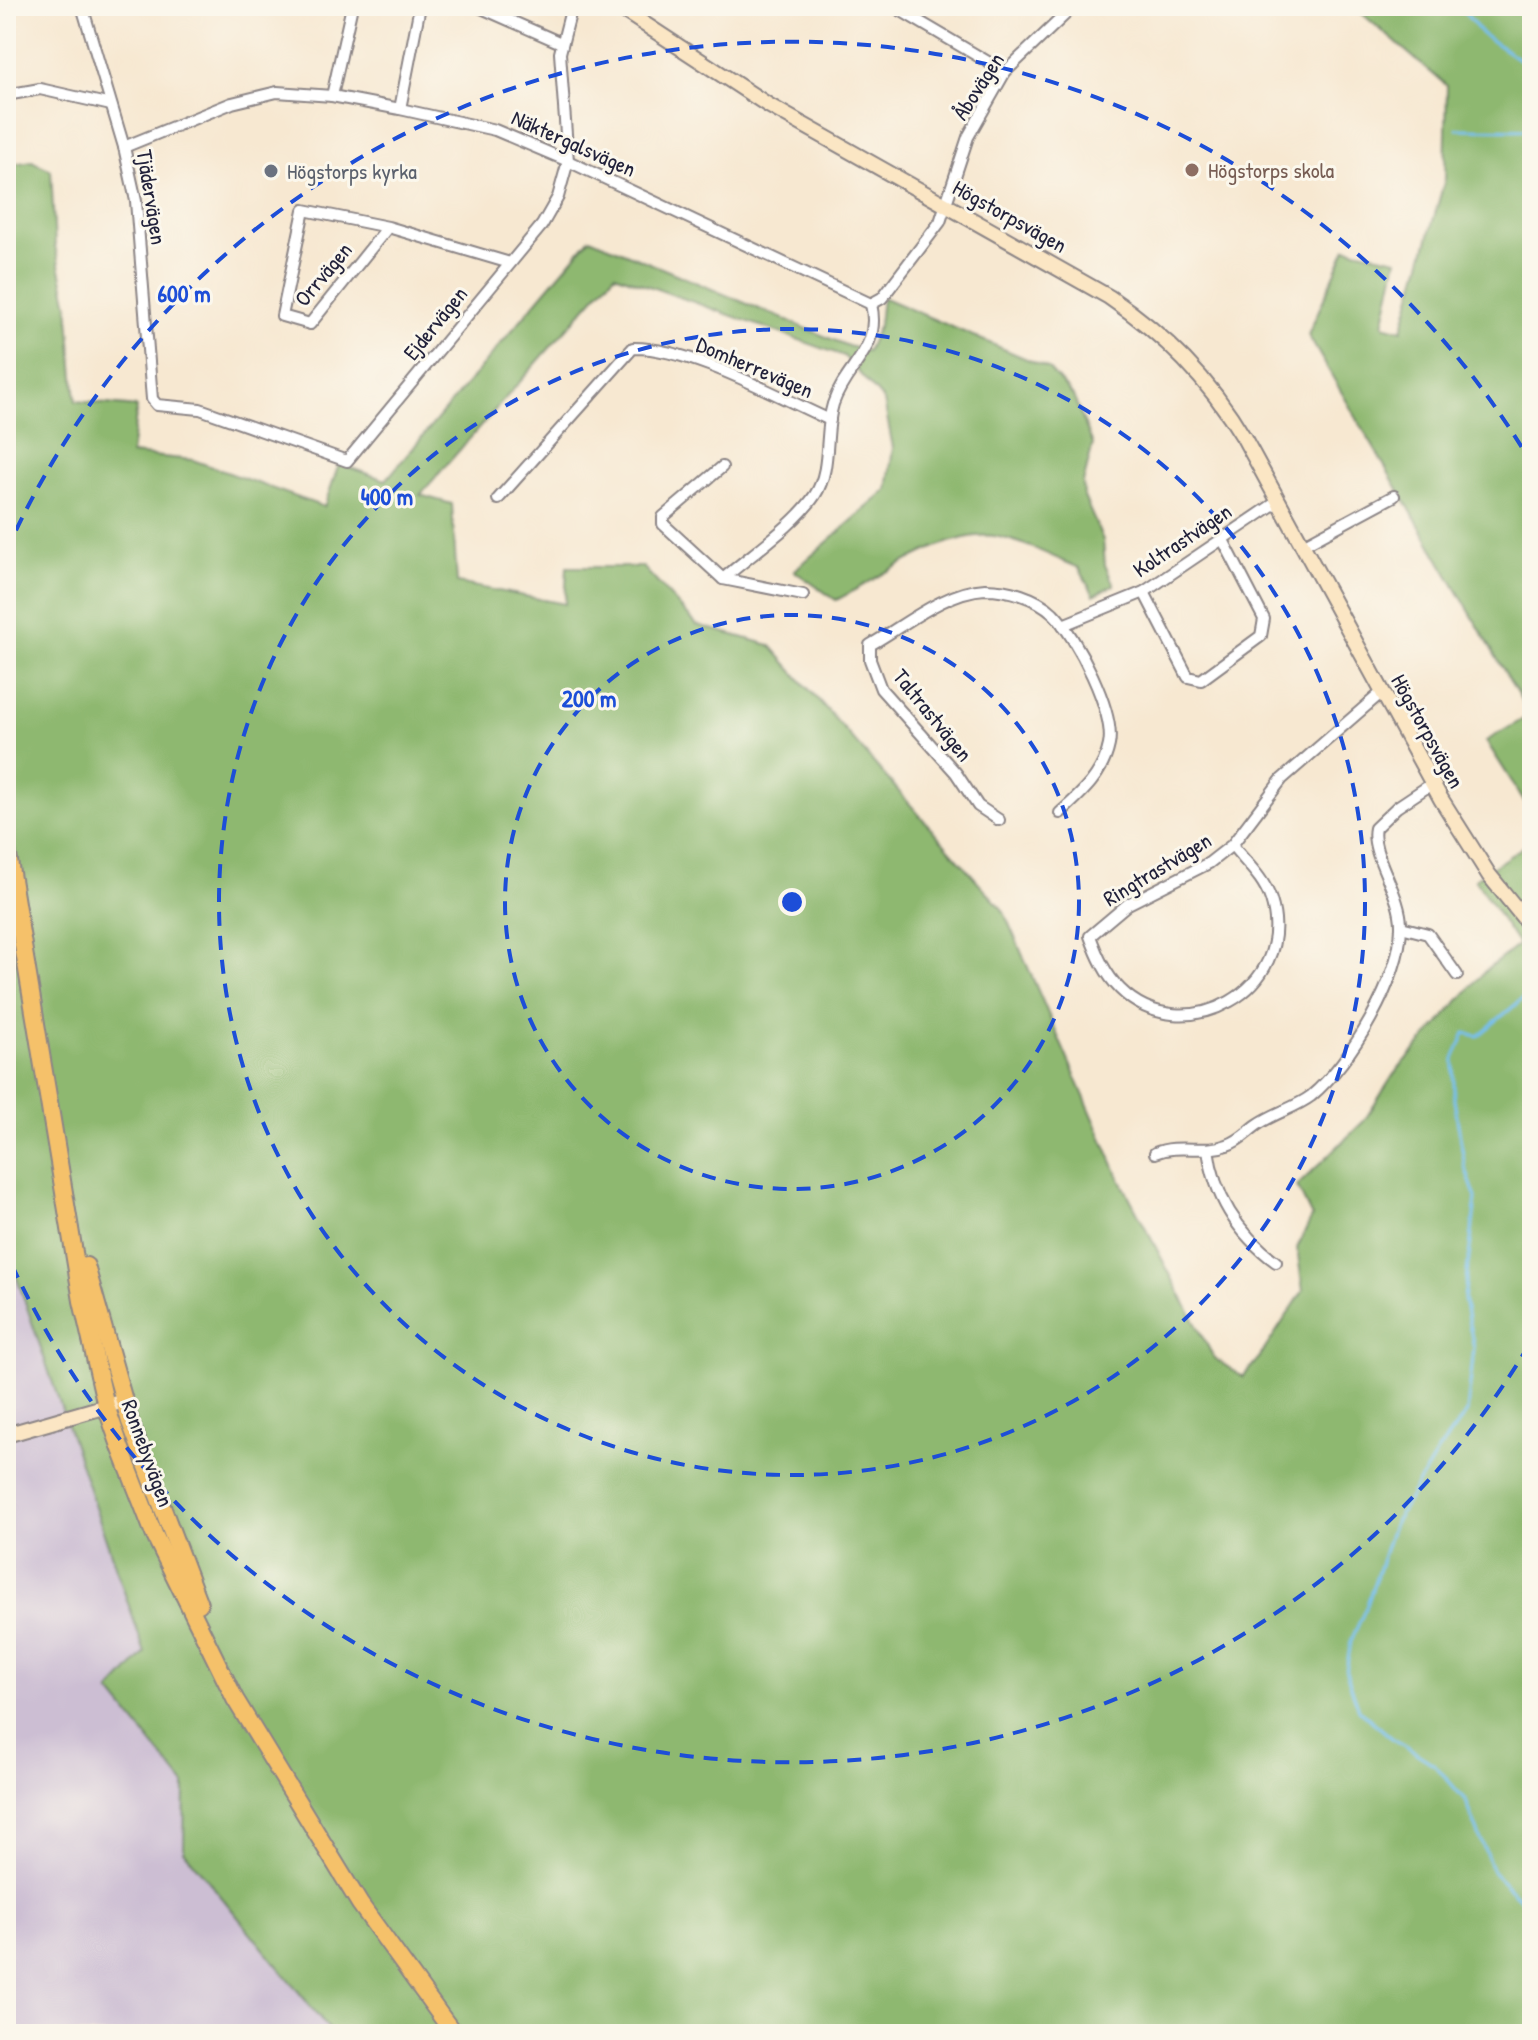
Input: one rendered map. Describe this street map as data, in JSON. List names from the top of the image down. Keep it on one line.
{"streets":{"main road":["Ronnebyvägen"],"street":["Åbovägen","Näktergalsvägen","Tjädervägen","Högstorpsvägen","Orrvägen","Ejdervägen","Domherrevägen","Koltrastvägen","Taltrastvägen","Ringtrastvägen"]},"crossings":[["Åbovägen","Högstorpsvägen"],["Näktergalsvägen","Tjädervägen"],["Näktergalsvägen","Ejdervägen"],["Tjädervägen","Ejdervägen"],["Högstorpsvägen","Koltrastvägen"],["Högstorpsvägen","Ringtrastvägen"],["Orrvägen","Ejdervägen"],["Koltrastvägen","Taltrastvägen"]],"places":["Högstorps skola","Högstorps kyrka"],"rings":["600 m","400 m","200 m"]}
